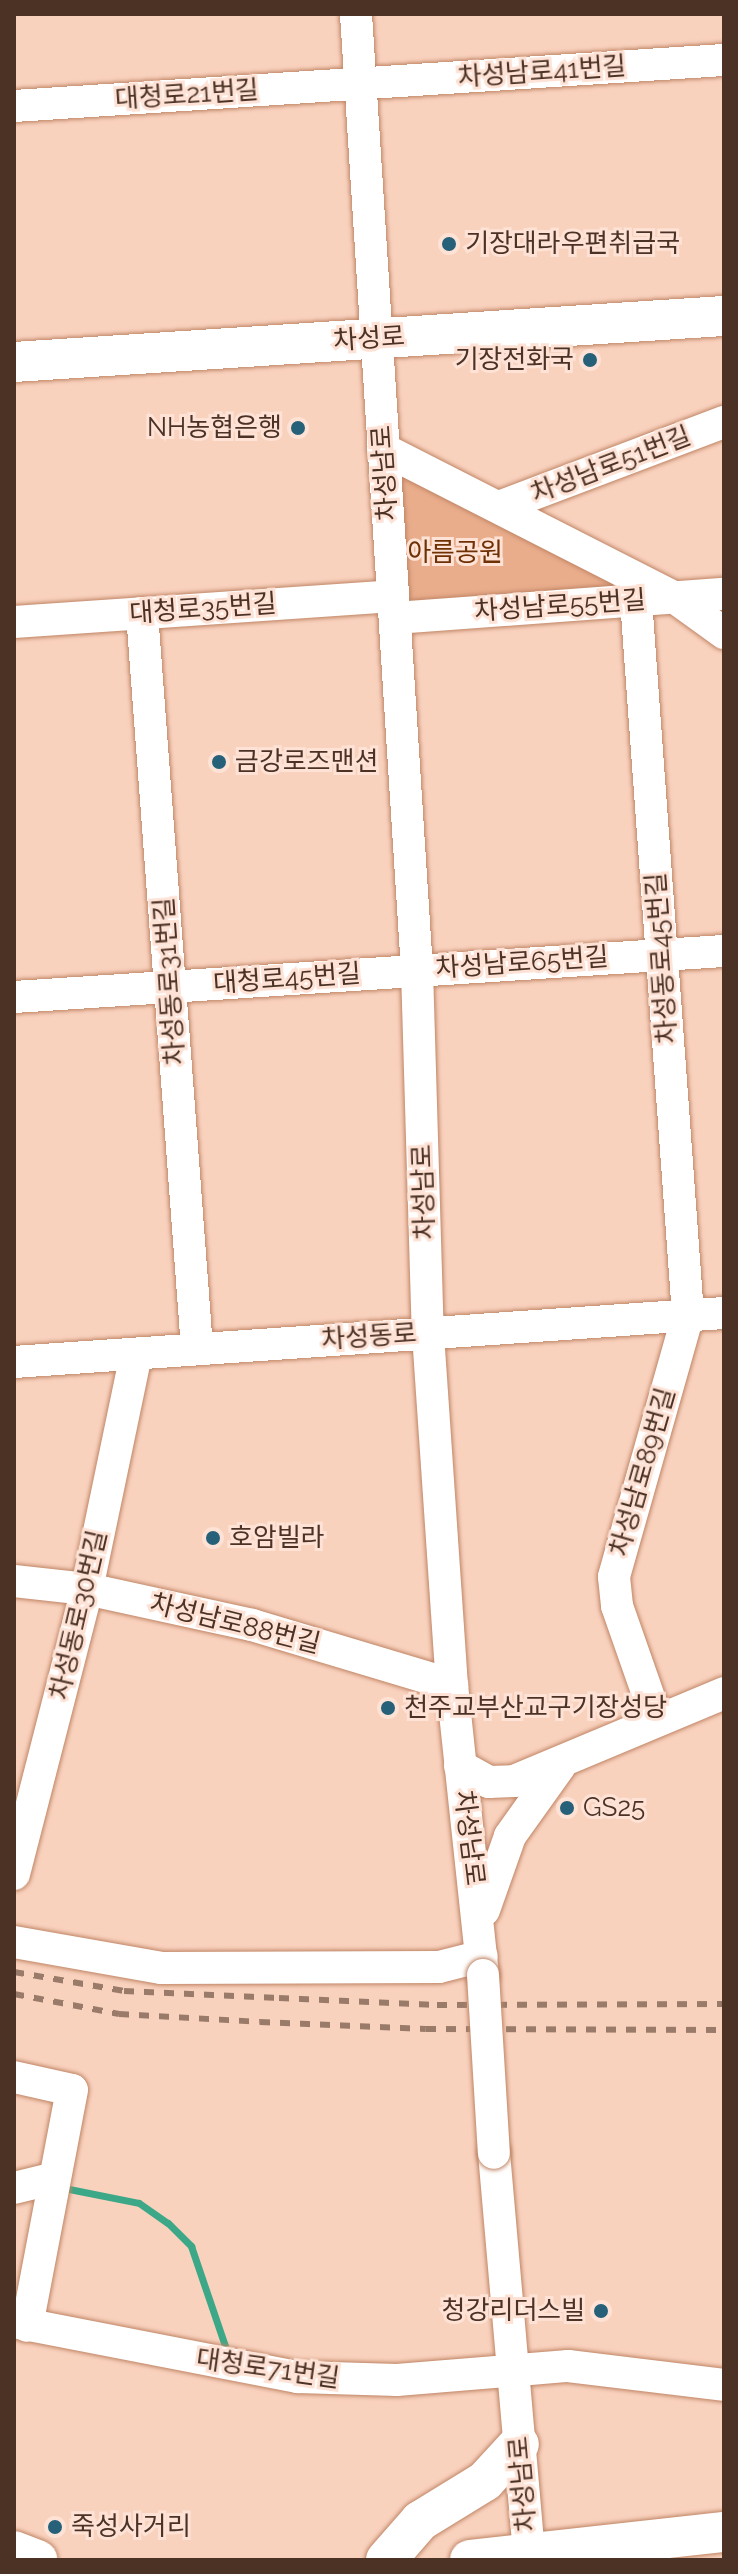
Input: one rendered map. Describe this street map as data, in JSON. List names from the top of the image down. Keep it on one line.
{"streets":{"main road":["차성로"],"street":["차성남로41번길","대청로21번길","차성남로51번길","차성남로","차성남로55번길","대청로35번길","차성동로45번길","차성남로65번길","대청로45번길","차성동로31번길","차성동로","차성남로89번길","차성동로30번길","차성남로88번길","대청로71번길"]},"crossings":[["차성남로41번길","대청로21번길"],["차성남로41번길","차성남로"],["대청로21번길","차성남로"],["차성로","차성남로"],["차성남로51번길","차성남로"],["차성남로51번길","차성남로55번길"],["차성남로","차성남로55번길"],["차성남로","대청로35번길"],["차성남로","차성남로65번길"],["차성남로","대청로45번길"],["차성남로","차성동로"],["차성남로","차성남로88번길"],["차성남로","대청로71번길"],["차성남로55번길","대청로35번길"],["차성남로55번길","차성동로45번길"],["대청로35번길","차성동로31번길"],["차성동로45번길","차성남로65번길"],["차성동로45번길","차성동로"],["차성동로45번길","차성남로89번길"],["차성남로65번길","대청로45번길"],["대청로45번길","차성동로31번길"],["차성동로31번길","차성동로"],["차성동로","차성남로89번길"],["차성동로","차성동로30번길"],["차성동로30번길","차성남로88번길"]],"parks":["아름공원"],"places":["기장대라우편취급국","기장전화국","NH농협은행","금강로즈맨션","호암빌라","천주교부산교구기장성당","GS25","청강리더스빌","죽성사거리"]}
